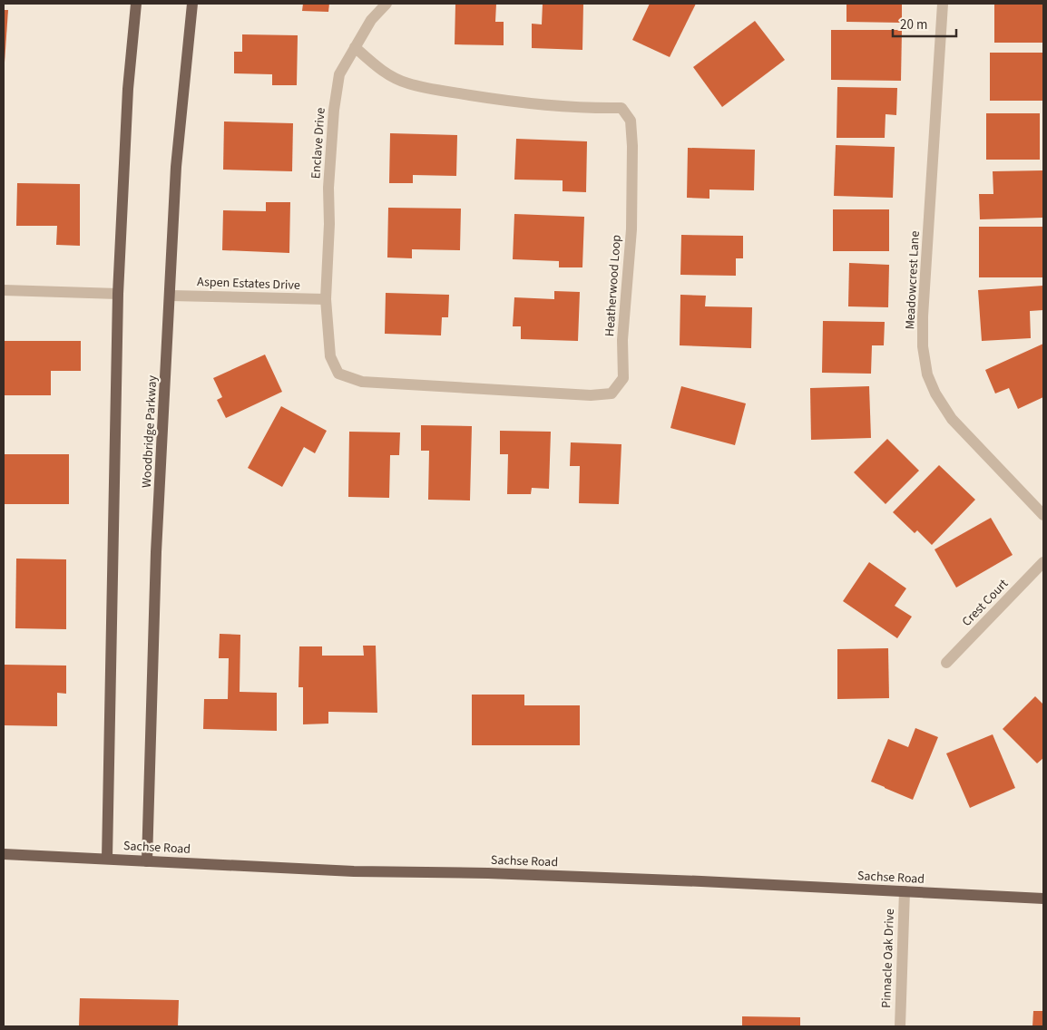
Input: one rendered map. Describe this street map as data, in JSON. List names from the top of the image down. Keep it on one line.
{"streets":{"main road":["Woodbridge Parkway","Sachse Road"],"street":["Enclave Drive","Meadowcrest Lane","Aspen Estates Drive","Heatherwood Loop","Crest Court","Pinnacle Oak Drive"]},"crossings":[["Enclave Drive","Aspen Estates Drive"],["Enclave Drive","Heatherwood Loop"],["Aspen Estates Drive","Heatherwood Loop"],["Aspen Estates Drive","Woodbridge Parkway"],["Woodbridge Parkway","Sachse Road"],["Sachse Road","Pinnacle Oak Drive"]],"scale_bar":"20 m"}
